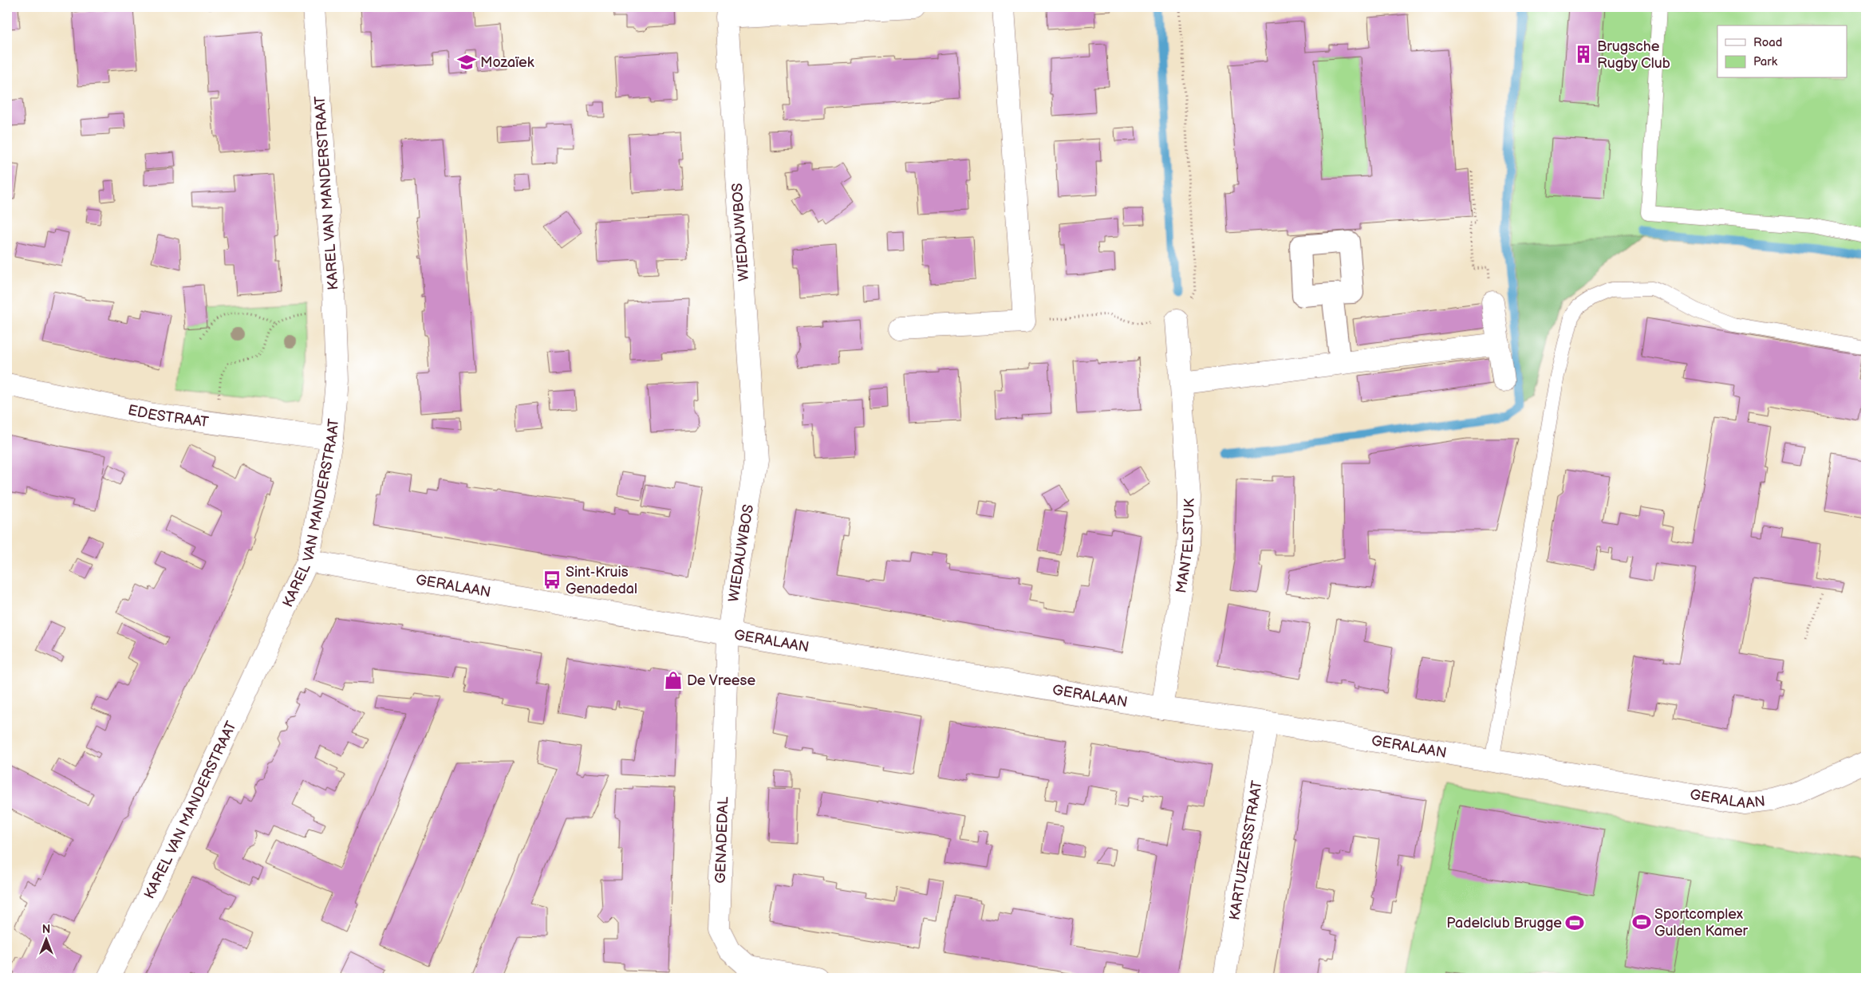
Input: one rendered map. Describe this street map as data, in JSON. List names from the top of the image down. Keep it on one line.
{"streets":{"street":["KAREL VAN MANDERSTRAAT","WIEDAUWBOS","EDESTRAAT","MANTELSTUK","GERALAAN","GENADEDAL","KARTUIZERSSTRAAT"]},"crossings":[["KAREL VAN MANDERSTRAAT","EDESTRAAT"],["KAREL VAN MANDERSTRAAT","GERALAAN"],["WIEDAUWBOS","GERALAAN"],["WIEDAUWBOS","GENADEDAL"],["MANTELSTUK","GERALAAN"],["GERALAAN","GENADEDAL"],["GERALAAN","KARTUIZERSSTRAAT"]],"places":{"building":["Brugsche Rugby Club"],"school or university":["Mozaïek"],"bus stop":["Sint-Kruis Genadedal"],"shop":["De Vreese"],"sports":["Sportcomplex Gulden Kamer","Padelclub Brugge"]},"legend":["Road","Park"],"north":"top"}
